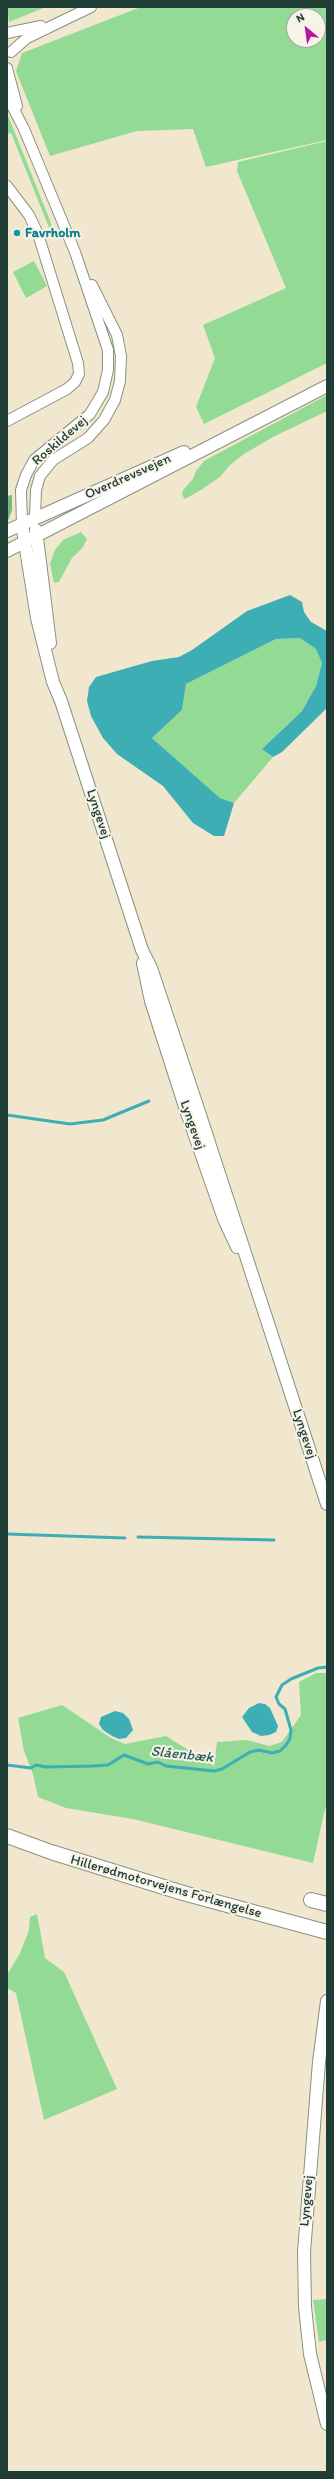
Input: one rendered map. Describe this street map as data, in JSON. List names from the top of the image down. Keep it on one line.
{"streets":{"highway":["Hillerødmotorvejens Forlængelse"],"main road":["Overdrevsvejen","Lyngevej"],"street":["Roskildevej"]},"crossings":[["Roskildevej","Overdrevsvejen"],["Roskildevej","Lyngevej"],["Overdrevsvejen","Lyngevej"]],"water":["Slåenbæk"],"places":["Favrholm"],"north":"top left"}
